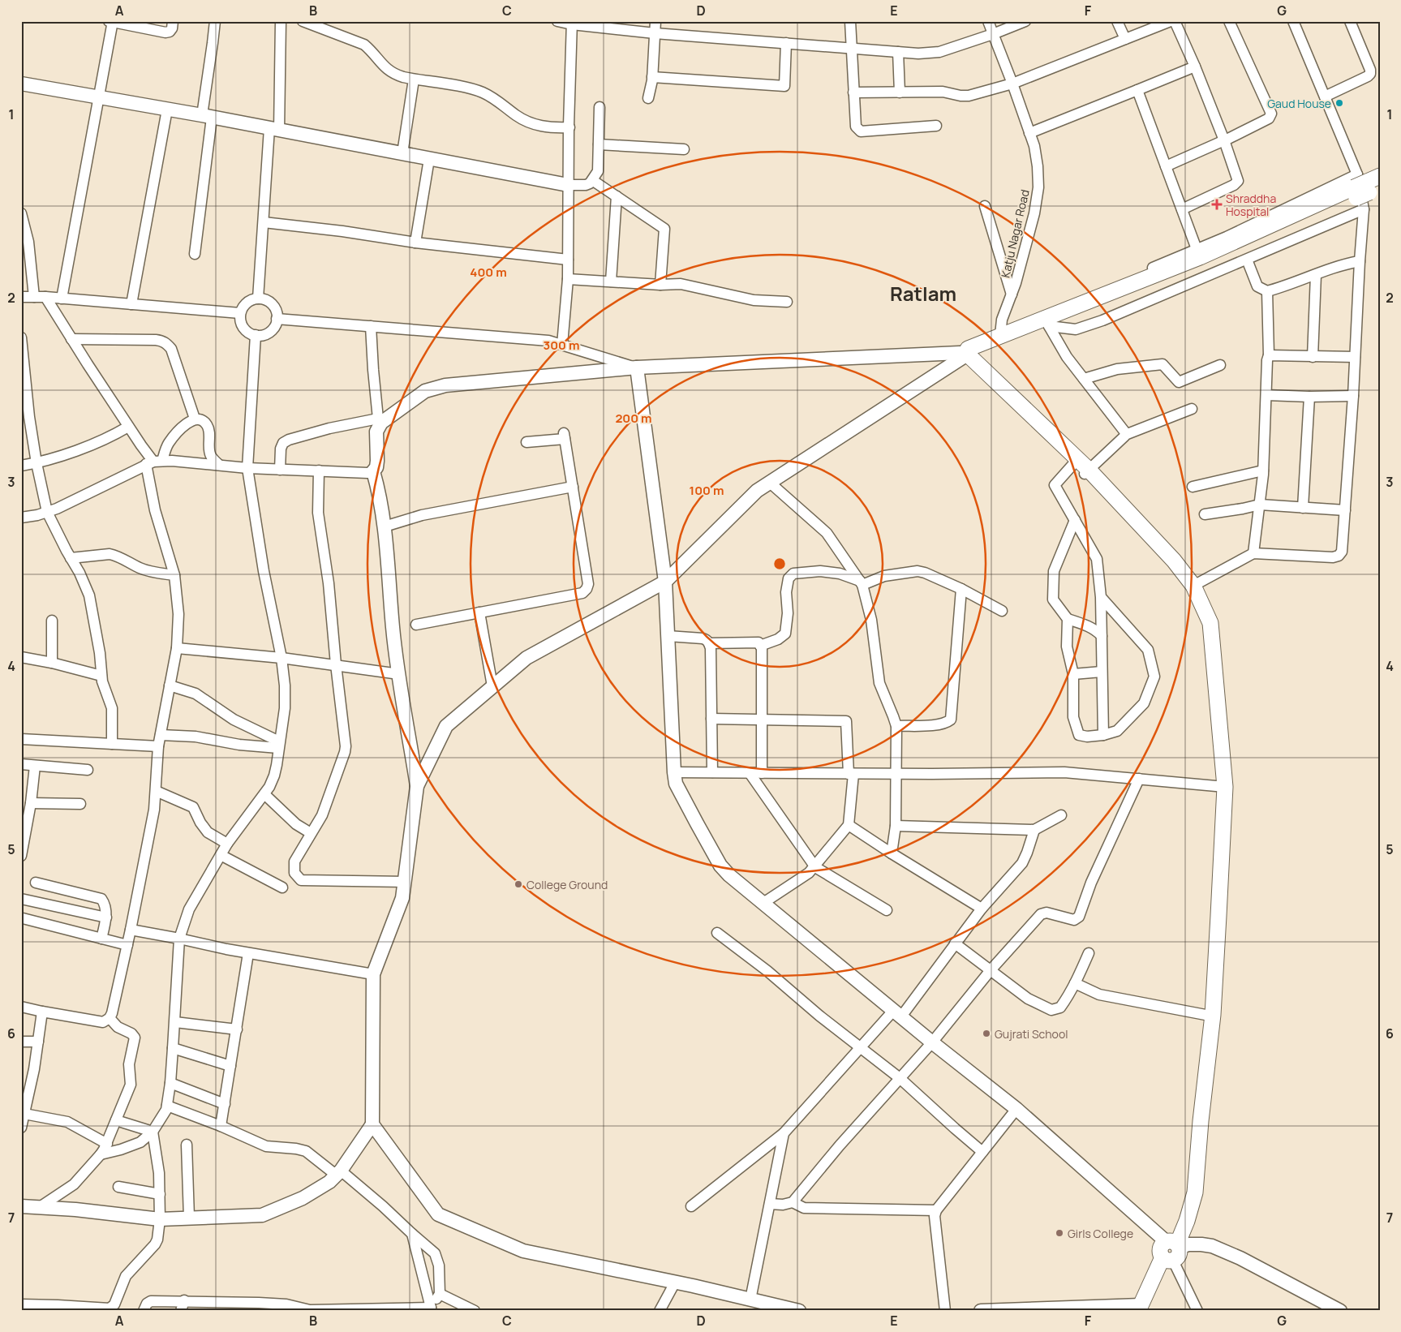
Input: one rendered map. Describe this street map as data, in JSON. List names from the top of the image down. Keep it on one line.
{"streets":{"street":["Katju Nagar Road"]},"districts":["Ratlam"],"places":{"other":["Gaud House","College Ground","Gujrati School","Girls College"],"health":["Shraddha Hospital"]},"grid":{"columns":["A","B","C","D","E","F","G"],"rows":["1","2","3","4","5","6","7"]},"rings":["400 m","300 m","200 m","100 m"]}
